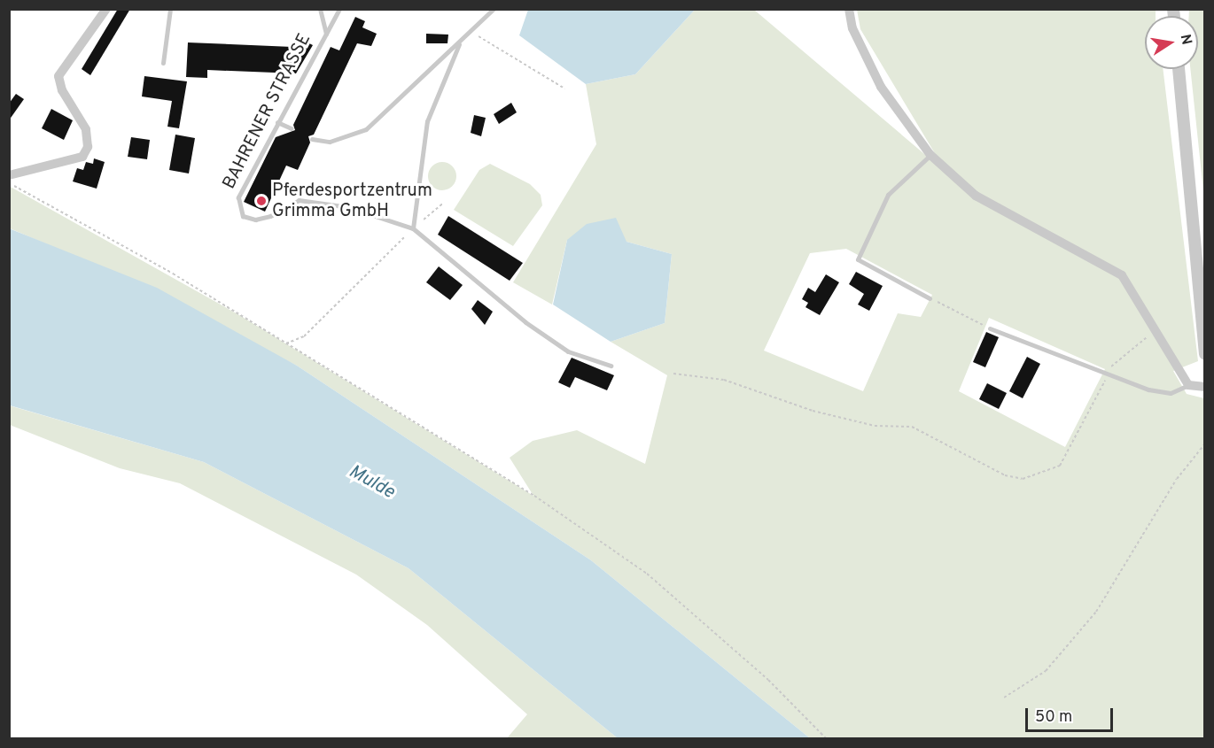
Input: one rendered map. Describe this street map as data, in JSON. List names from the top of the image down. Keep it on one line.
{"streets":{"lane":["BAHRENER STRASSE"]},"water":["Mulde"],"places":["Pferdesportzentrum Grimma GmbH"],"scale_bar":"50 m","north":"right"}
